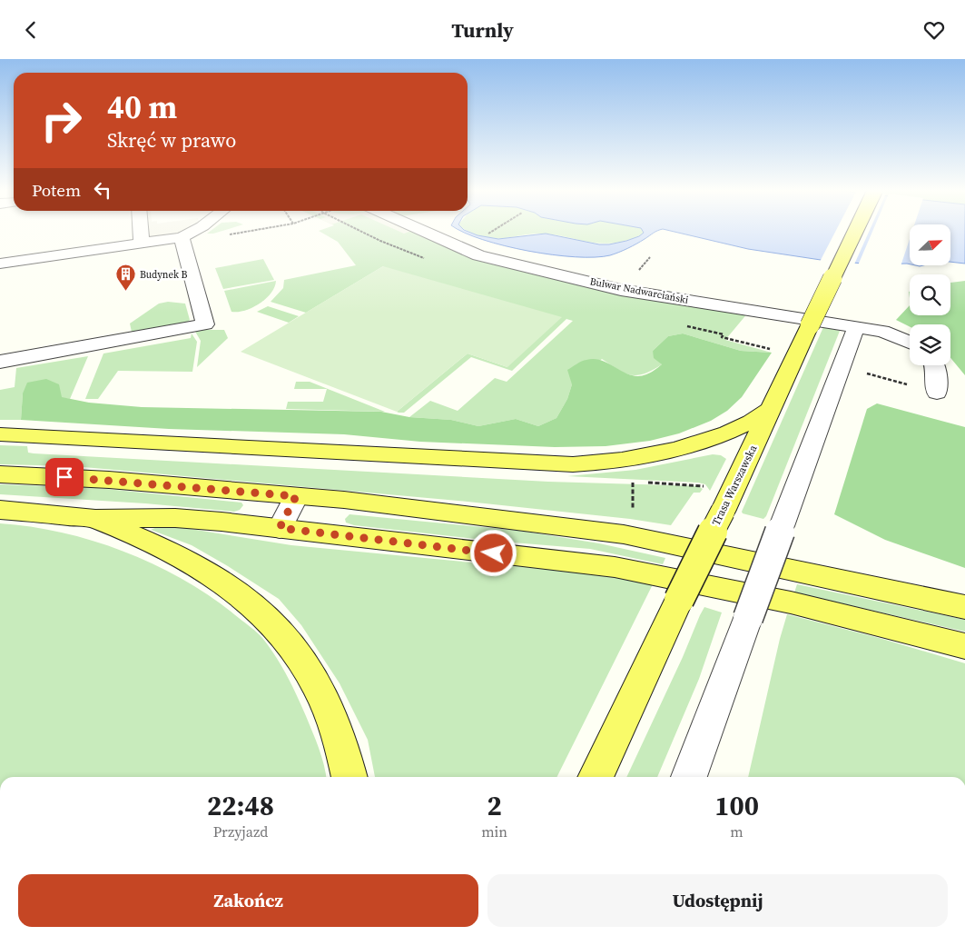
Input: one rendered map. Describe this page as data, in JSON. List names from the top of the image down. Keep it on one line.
{"streets":{"main road":["Trasa Warszawska"],"street":["Bulwar Nadwarciański"]},"places":{"building":["Budynek B"]},"north":"top right","page":{"header":"Turnly","turn":["40 m","Skręć w prawo"],"then":"Potem","eta":["22:48","Przyjazd","2","min","100","m"],"buttons":["Zakończ","Udostępnij"]}}
